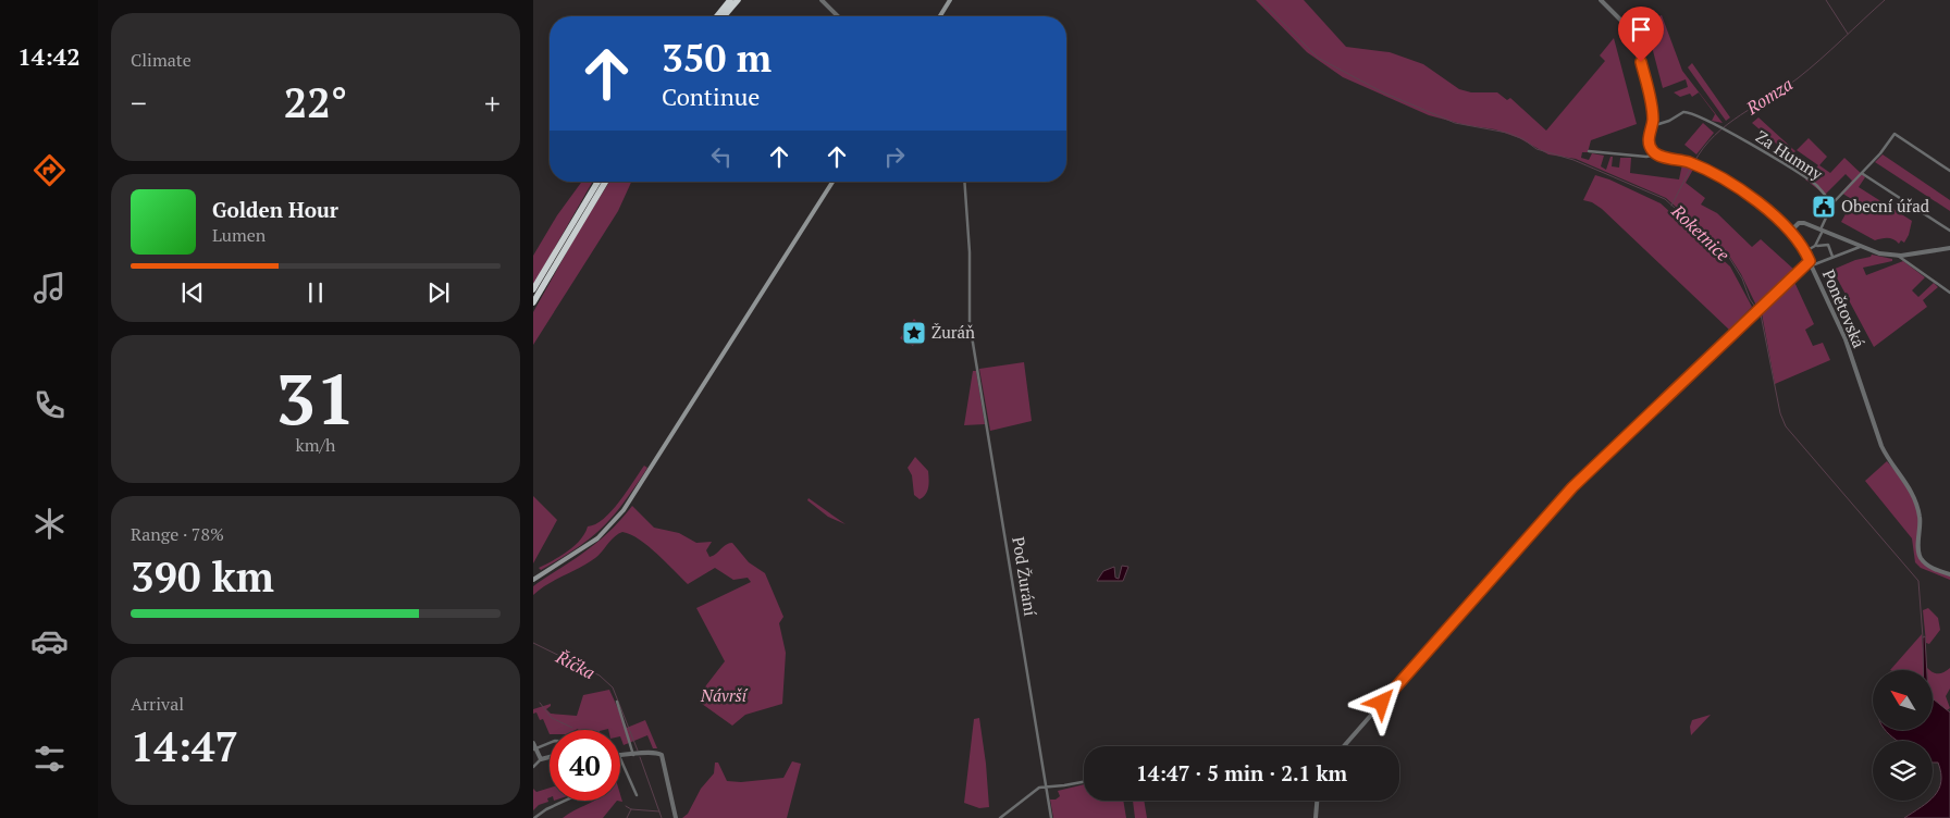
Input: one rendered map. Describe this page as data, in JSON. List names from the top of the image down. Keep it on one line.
{"streets":{"street":["Za Humny","Ponětovská","Pod Žurání"]},"water":["Romza","Roketnice","Říčka"],"parks":["Návrší"],"places":{"public building":["Obecní úřad"],"place":["Žuráň"]},"north":"top left","page":{"tabs":"14:42","tile":["Climate",["31","km/h"],["Range · 78%","390 km"],["Arrival","14:47"]],"turn":["350 m","Continue"],"heat":["−","22°","+"],"song":["Golden Hour","Lumen"],"limit":"40","trip":"14:47 · 5 min · 2.1 km"}}
